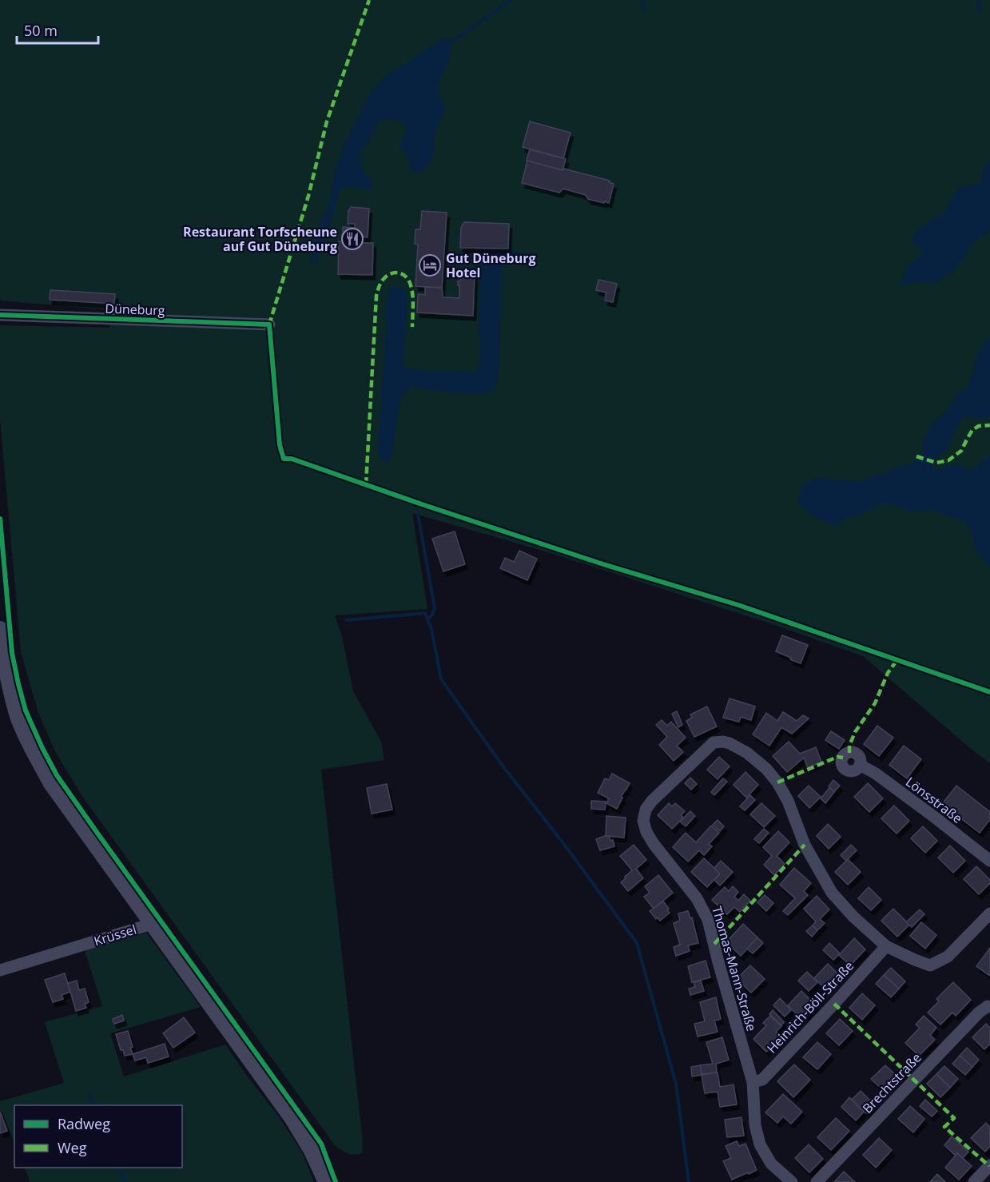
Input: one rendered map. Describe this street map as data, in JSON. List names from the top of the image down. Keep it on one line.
{"streets":{"street":["Düneburg","Lönsstraße","Krüssel","Thomas-Mann-Straße","Heinrich-Böll-Straße","Brechtstraße"]},"crossings":[["Thomas-Mann-Straße","Heinrich-Böll-Straße"]],"places":{"restaurant":["Restaurant Torfscheune auf Gut Düneburg"],"hotel":["Gut Düneburg Hotel"]},"legend":["Radweg","Weg"],"scale_bar":"50 m"}
